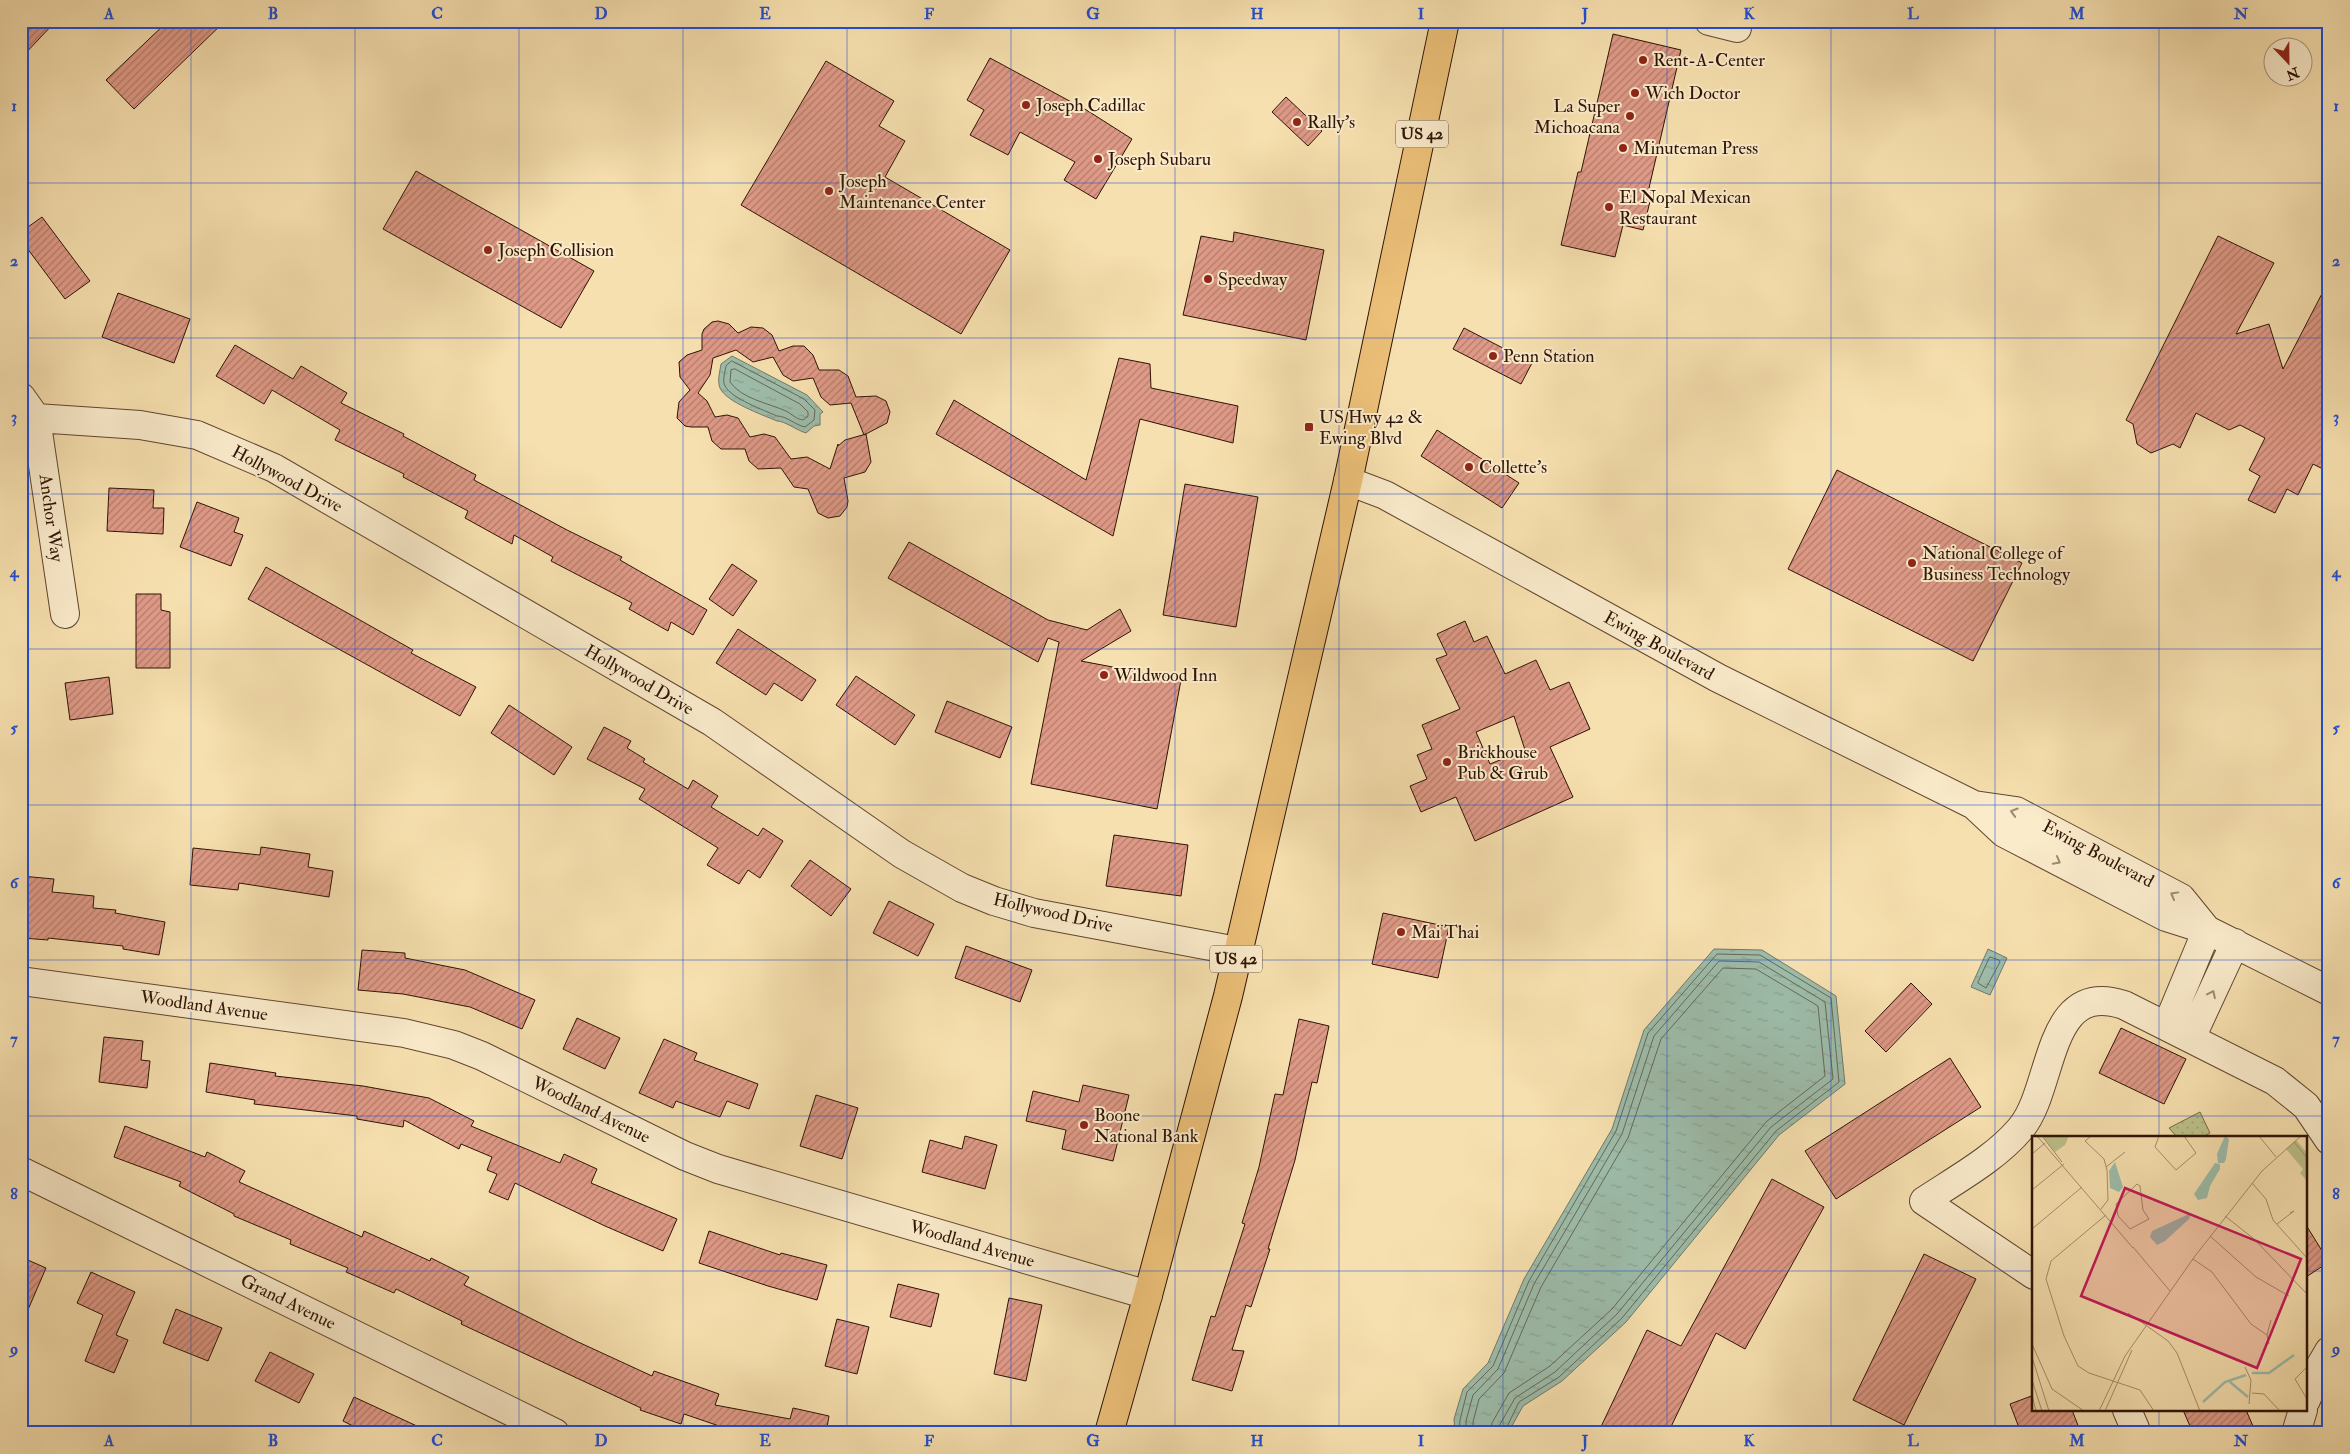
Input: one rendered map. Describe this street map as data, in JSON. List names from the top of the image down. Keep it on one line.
{"streets":{"main road":["US 42"],"street":["Hollywood Drive","Anchor Way","Ewing Boulevard","Woodland Avenue","Grand Avenue"]},"crossings":[["US 42","Hollywood Drive"],["US 42","Ewing Boulevard"],["US 42","Woodland Avenue"],["Hollywood Drive","Anchor Way"]],"places":{"other":["Rent-A-Center","Wich Doctor","Joseph Cadillac","La Super Michoacana","Rally's","Minuteman Press","Joseph Subaru","Joseph Maintenance Center","El Nopal Mexican Restaurant","Joseph Collision","Speedway","Penn Station","Collette’s","National College of Business Technology","Wildwood Inn","Brickhouse Pub & Grub","Mai Thai","Boone National Bank"],"transit":["US Hwy 42 & Ewing Blvd"]},"north":"bottom","grid":{"columns":["A","B","C","D","E","F","G","H","I","J","K","L","M","N"],"rows":["1","2","3","4","5","6","7","8","9"]}}
